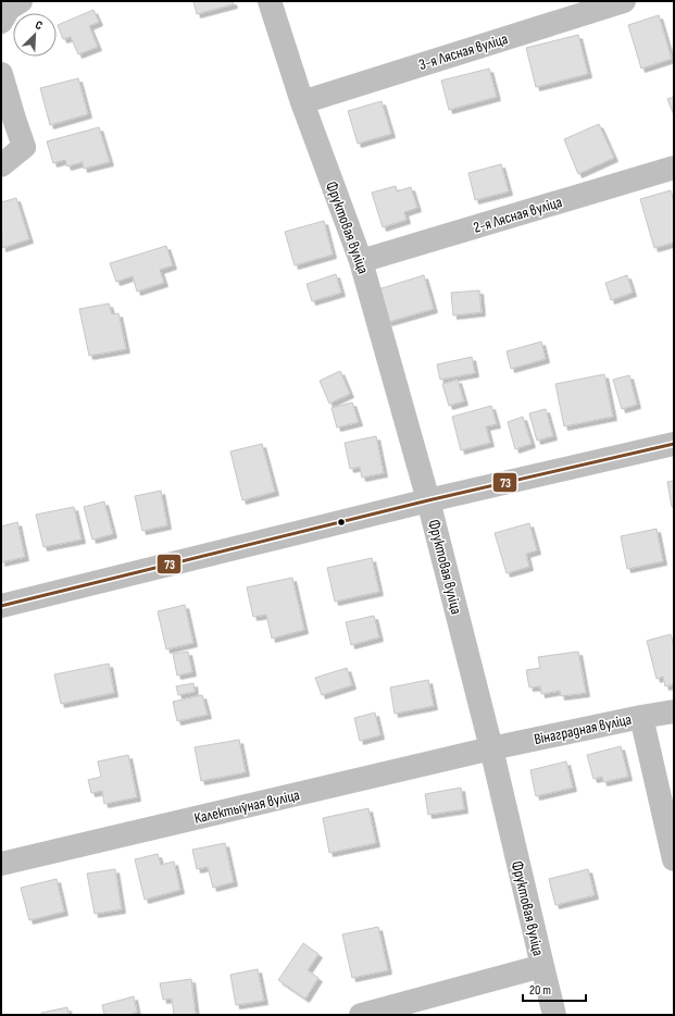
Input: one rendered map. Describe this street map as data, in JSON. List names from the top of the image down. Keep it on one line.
{"streets":{"street":["3-я Лясная вуліца","2-я Лясная вуліца","Фруктовая вуліца","Вінаградная вуліца","Калектыўная вуліца"]},"crossings":[["3-я Лясная вуліца","Фруктовая вуліца"],["2-я Лясная вуліца","Фруктовая вуліца"],["Фруктовая вуліца","Вінаградная вуліца"],["Фруктовая вуліца","Калектыўная вуліца"],["Вінаградная вуліца","Калектыўная вуліца"]],"lines":["transit line 73"],"scale_bar":"20 m","north":"top right"}
